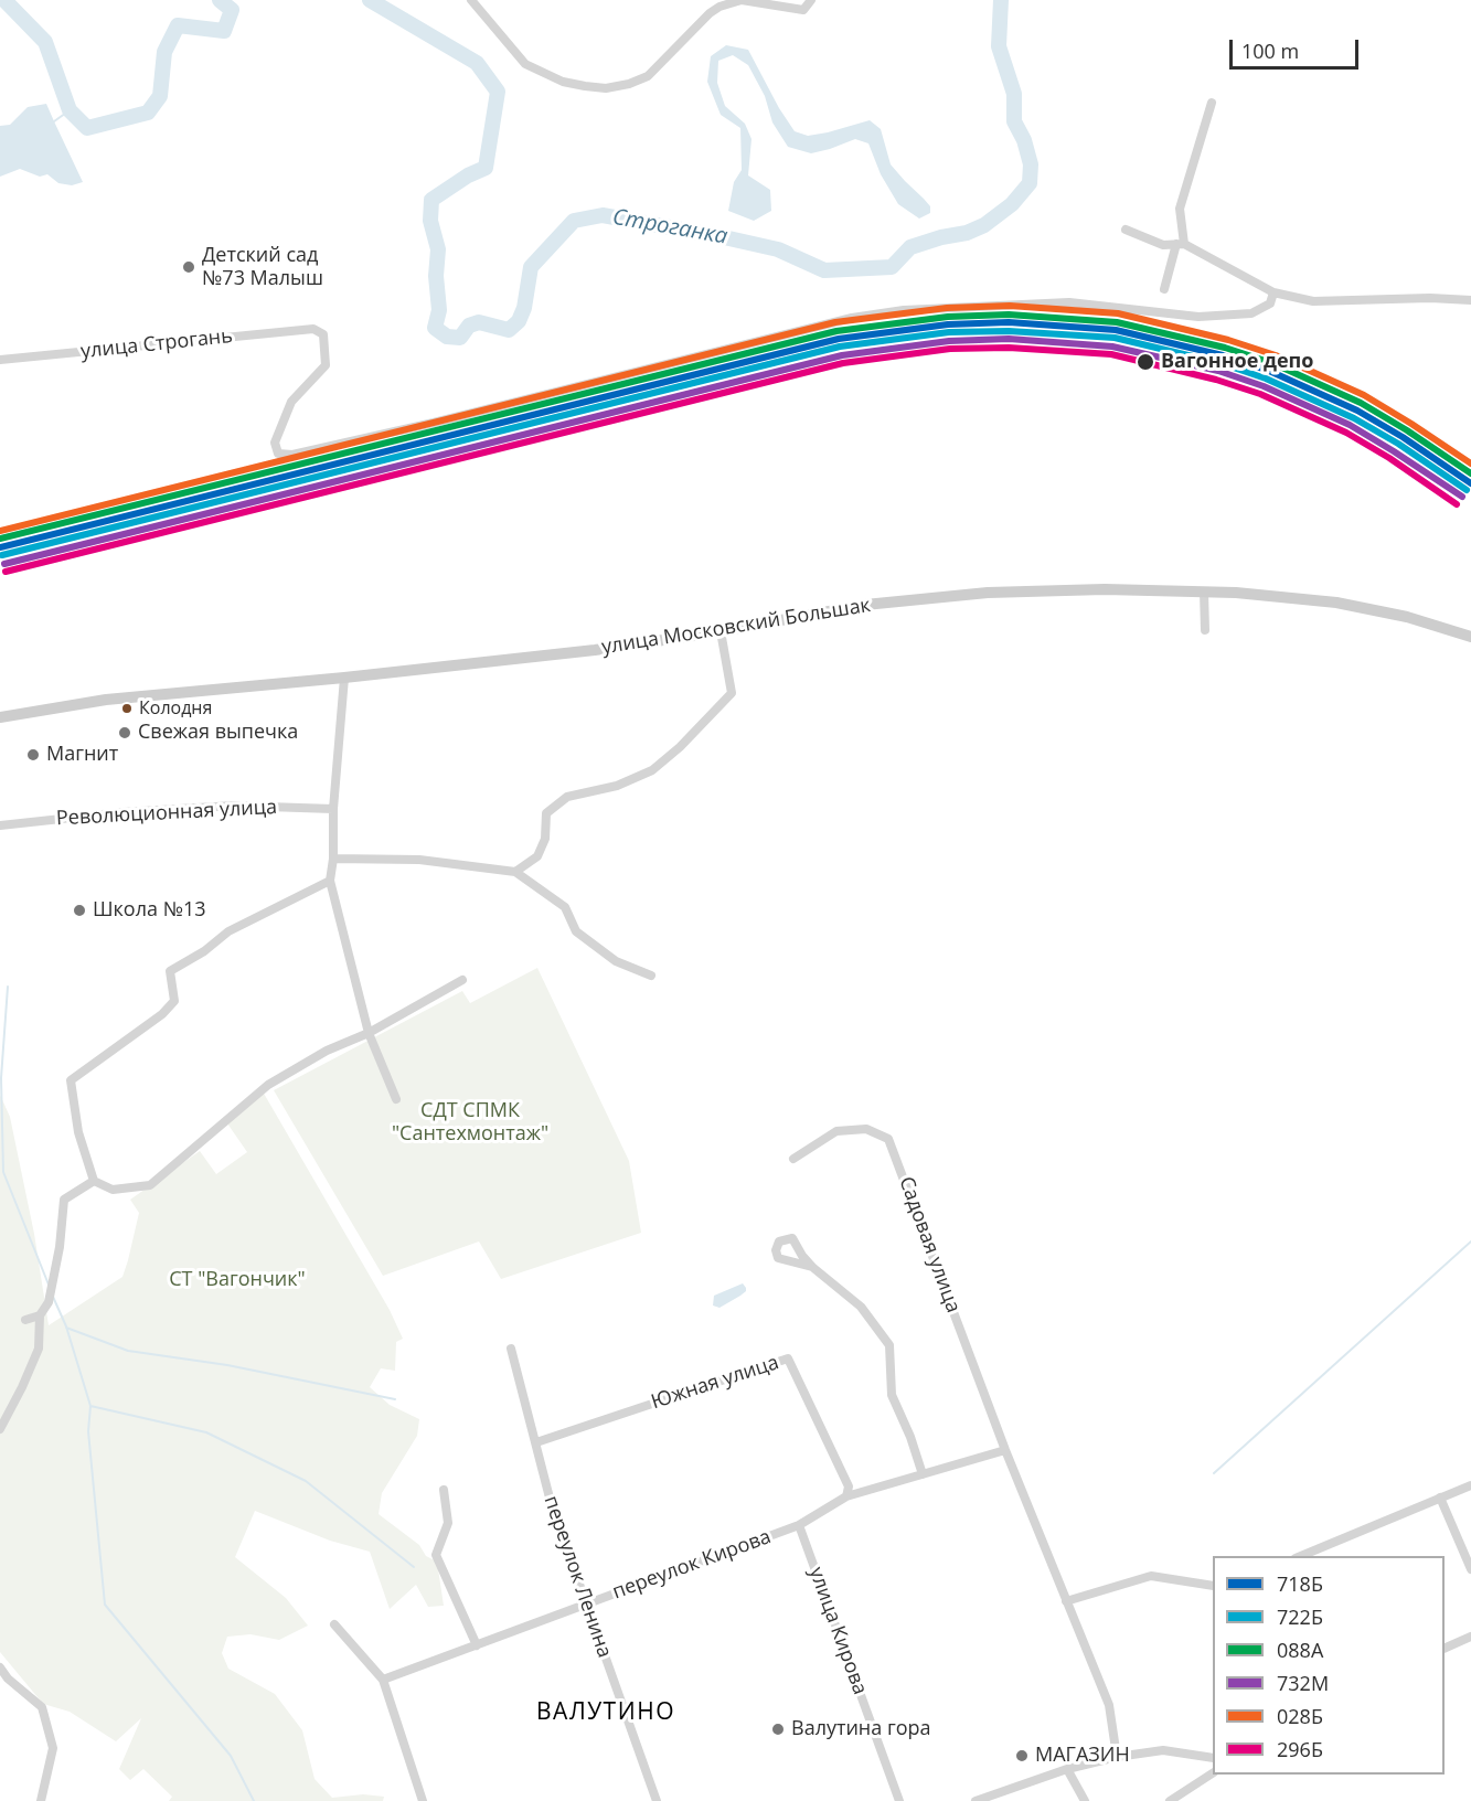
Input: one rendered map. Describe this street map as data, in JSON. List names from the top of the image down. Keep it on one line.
{"streets":{"street":["улица Строгань","улица Московский Большак","Революционная улица","Садовая улица","Южная улица","переулок Кирова","переулок Ленина","улица Кирова"]},"crossings":[["Южная улица","переулок Ленина"],["переулок Кирова","переулок Ленина"],["переулок Кирова","улица Кирова"]],"districts":["ВАЛУТИНО"],"water":["Строганка"],"parks":["СДТ СПМК \"Сантехмонтаж\"","СТ \"Вагончик\""],"places":["Детский сад №73 Малыш","Вагонное депо","Колодня","Свежая выпечка","Магнит","Школа №13","Валутина гора","МАГАЗИН"],"lines":["transit line 028Б","transit line 088А","transit line 718Б","transit line 722Б","transit line 732М","transit line 296Б"],"legend":["718Б","722Б","088А","732М","028Б","296Б"],"scale_bar":"100 m"}
